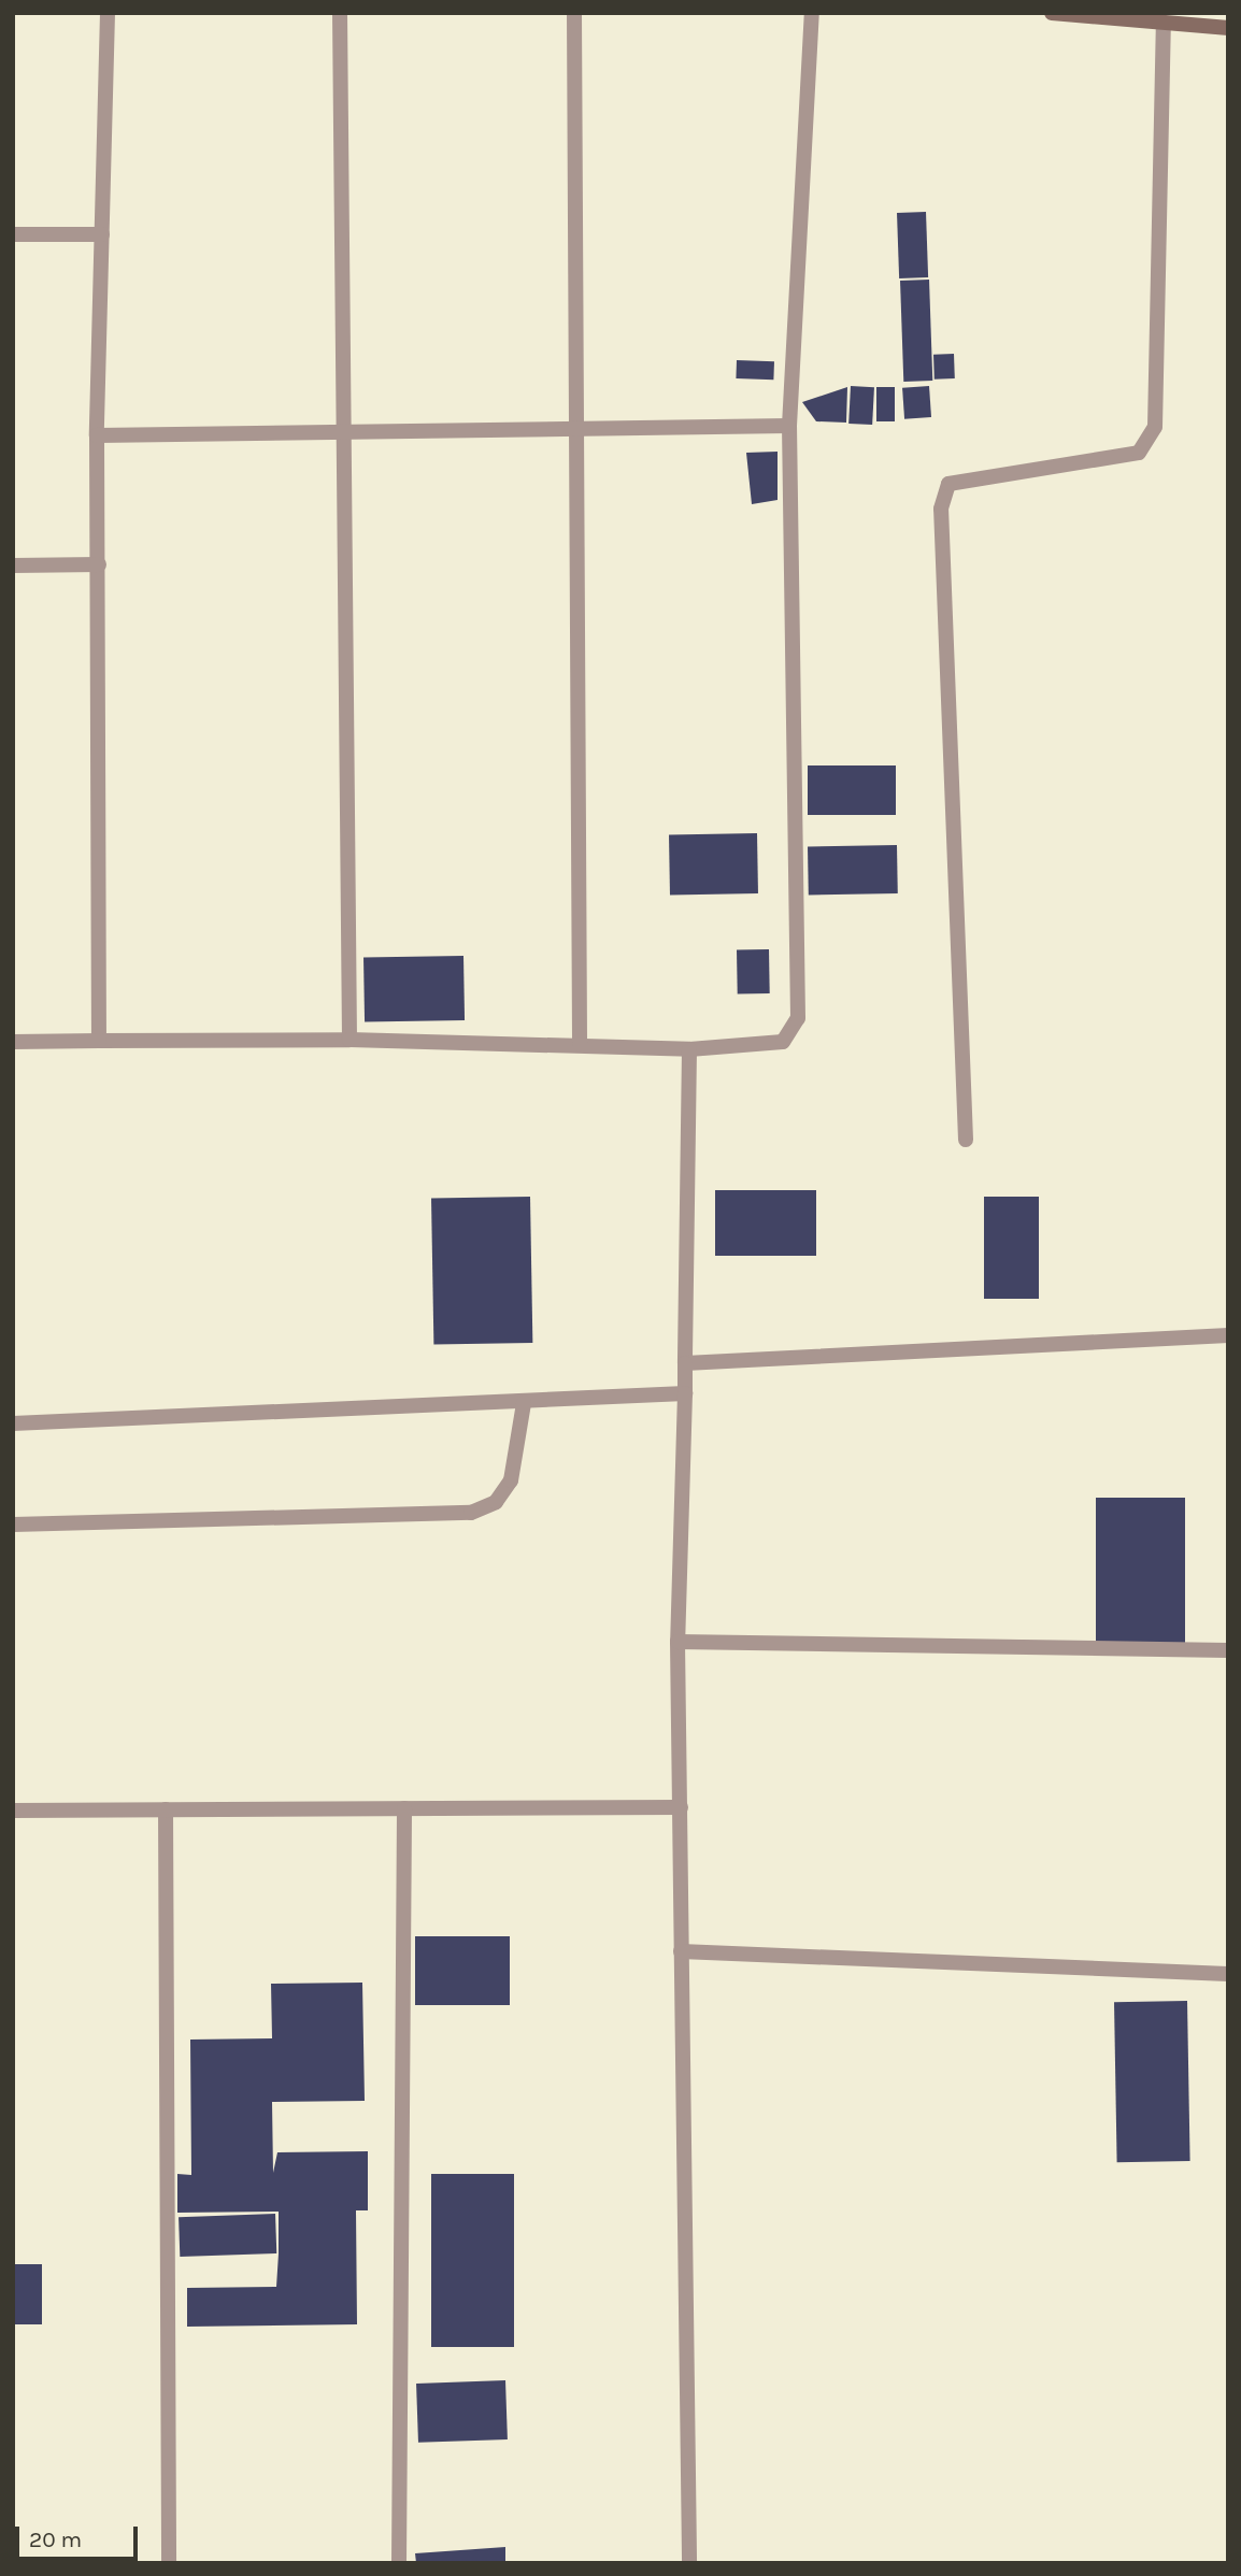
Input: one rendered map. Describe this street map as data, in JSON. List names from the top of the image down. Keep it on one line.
{"scale_bar":"20 m"}
